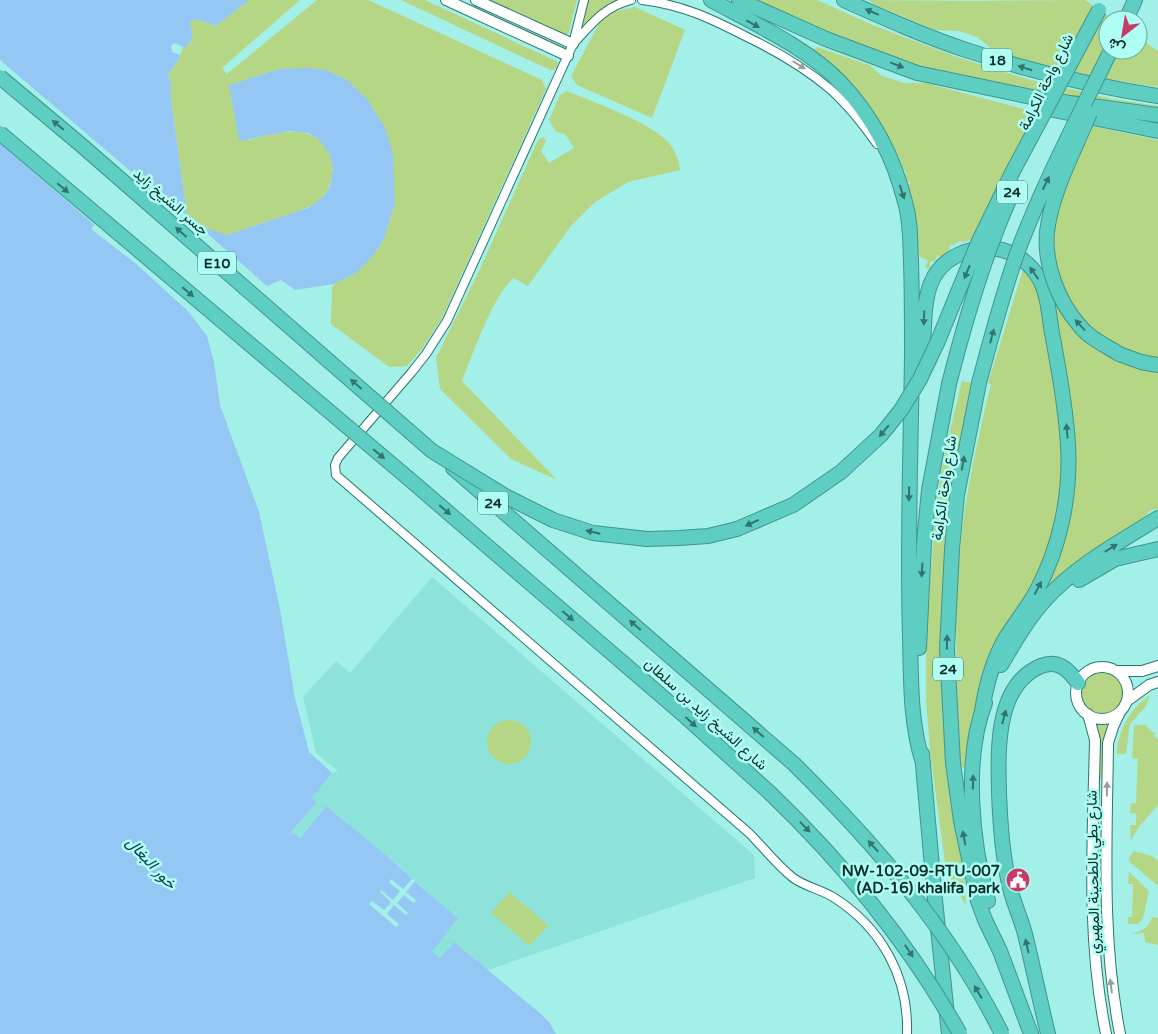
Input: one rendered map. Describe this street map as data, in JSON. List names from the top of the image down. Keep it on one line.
{"streets":{"highway":["18","شارع واحة الكرامة","24","جسر الشيخ زايد","E10","شارع الشيخ زايد بن سلطان"],"street":["شارع بطي بالطحينة المهيري"]},"crossings":[["شارع واحة الكرامة","24"],["جسر الشيخ زايد","شارع الشيخ زايد بن سلطان"],["E10","شارع الشيخ زايد بن سلطان"]],"water":["خور البغال"],"places":{"public building":["NW-102-09-RTU-007 (AD-16) khalifa park"]},"north":"bottom left"}
